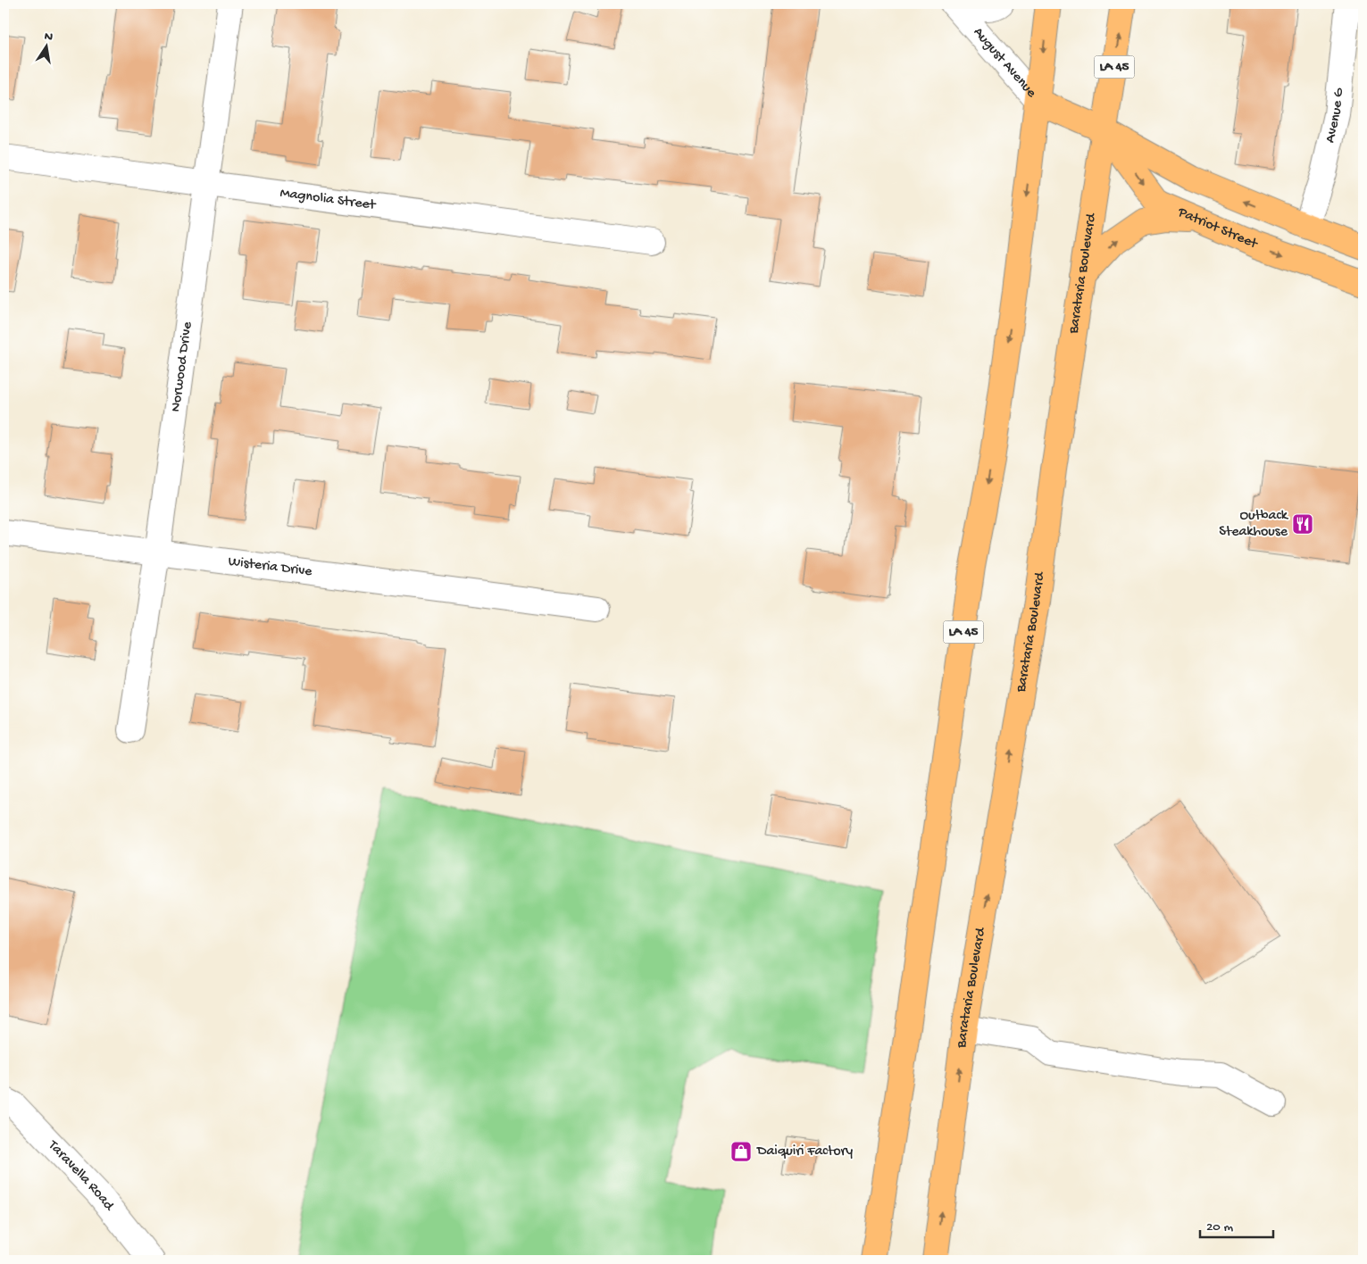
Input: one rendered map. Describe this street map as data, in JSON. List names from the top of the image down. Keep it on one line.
{"streets":{"main road":["LA 45","Patriot Street","Barataria Boulevard"],"street":["August Avenue","Avenue G","Magnolia Street","Norwood Drive","Wisteria Drive","Taravella Road"]},"crossings":[["August Avenue","LA 45"],["Magnolia Street","Norwood Drive"],["Patriot Street","Barataria Boulevard"],["Norwood Drive","Wisteria Drive"]],"places":{"restaurant":["Outback Steakhouse"],"shop":["Daiquiri Factory"]},"scale_bar":"20 m","north":"top"}
